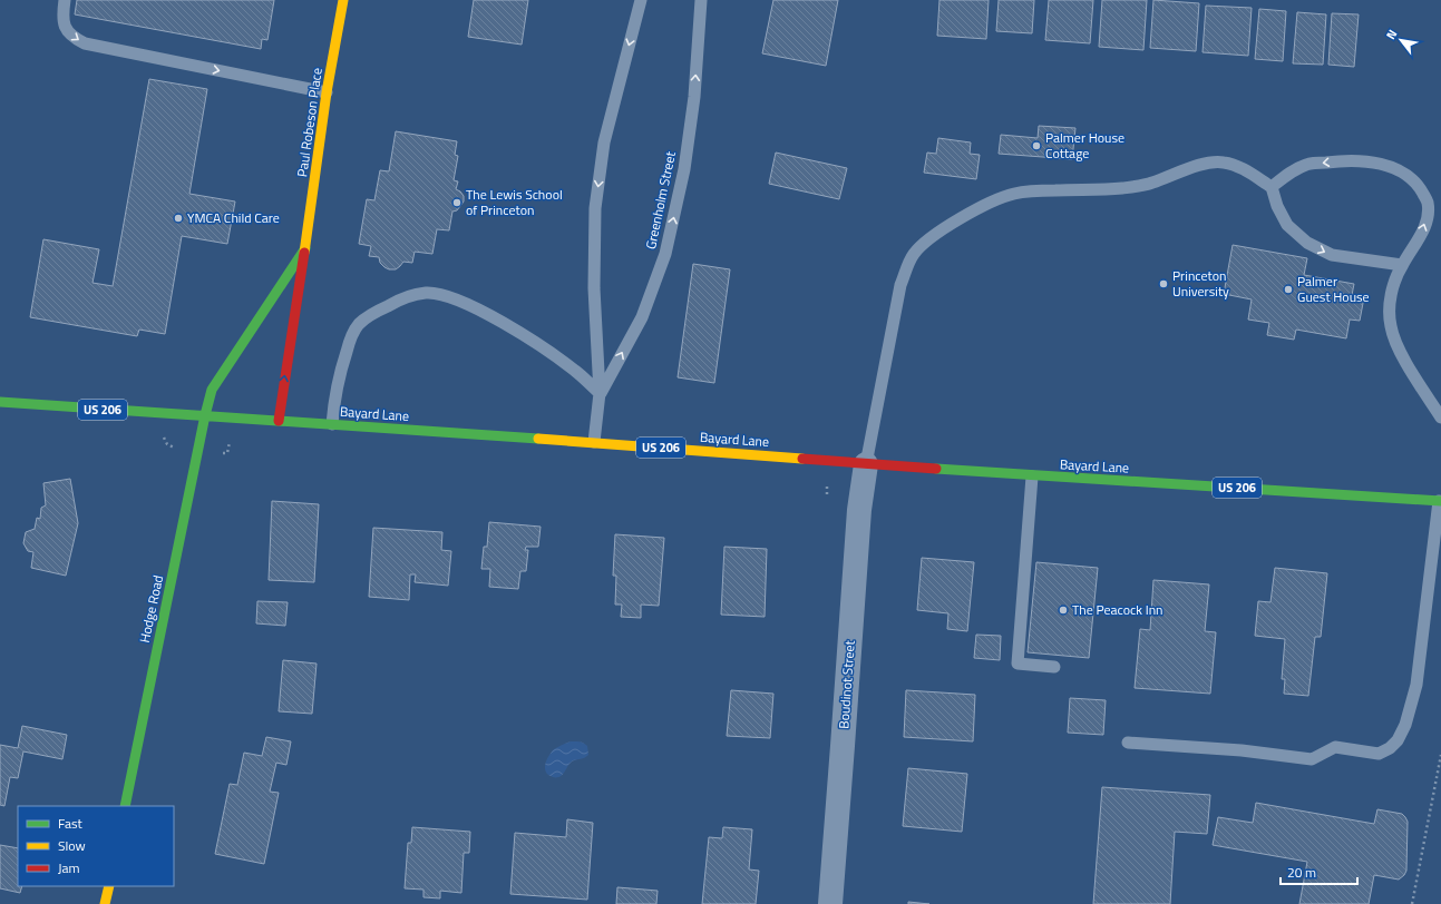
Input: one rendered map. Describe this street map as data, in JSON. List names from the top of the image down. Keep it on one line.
{"streets":{"main road":["Paul Robeson Place","US 206","Bayard Lane","Hodge Road"],"street":["Boudinot Street"],"lane":["Greenholm Street"]},"crossings":[["Paul Robeson Place","Bayard Lane"],["Paul Robeson Place","Hodge Road"],["Greenholm Street","Bayard Lane"],["Bayard Lane","Hodge Road"],["Bayard Lane","Boudinot Street"]],"places":["Palmer House Cottage","The Lewis School of Princeton","YMCA Child Care","Princeton University","Palmer Guest House","The Peacock Inn"],"legend":["Fast","Slow","Jam"],"scale_bar":"20 m","north":"top left"}
